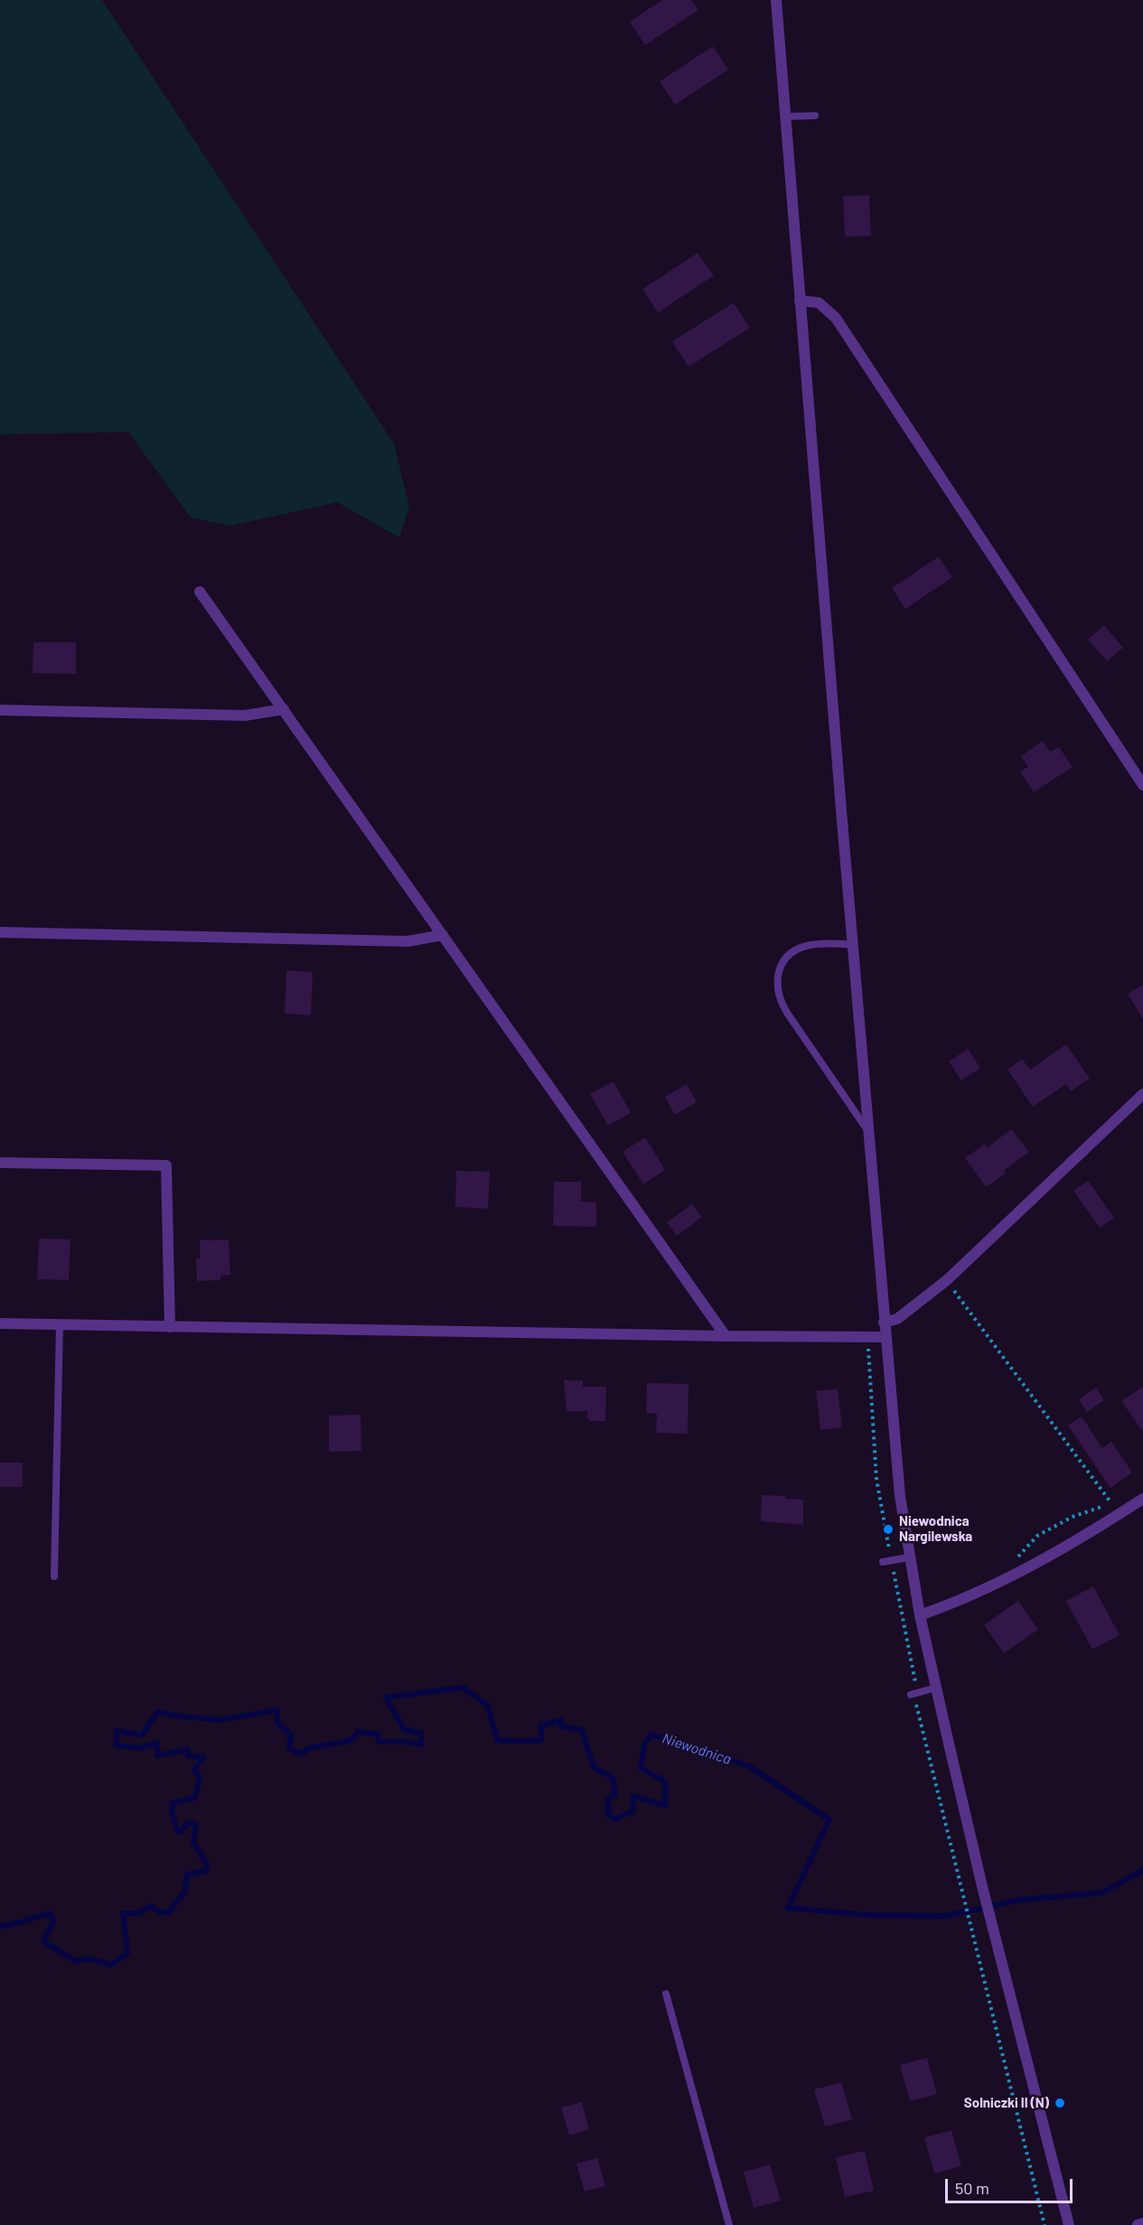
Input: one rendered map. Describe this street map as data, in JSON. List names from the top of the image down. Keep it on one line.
{"water":["Niewodnica"],"places":["Niewodnica Nargilewska","Solniczki II (N)"],"scale_bar":"50 m"}
